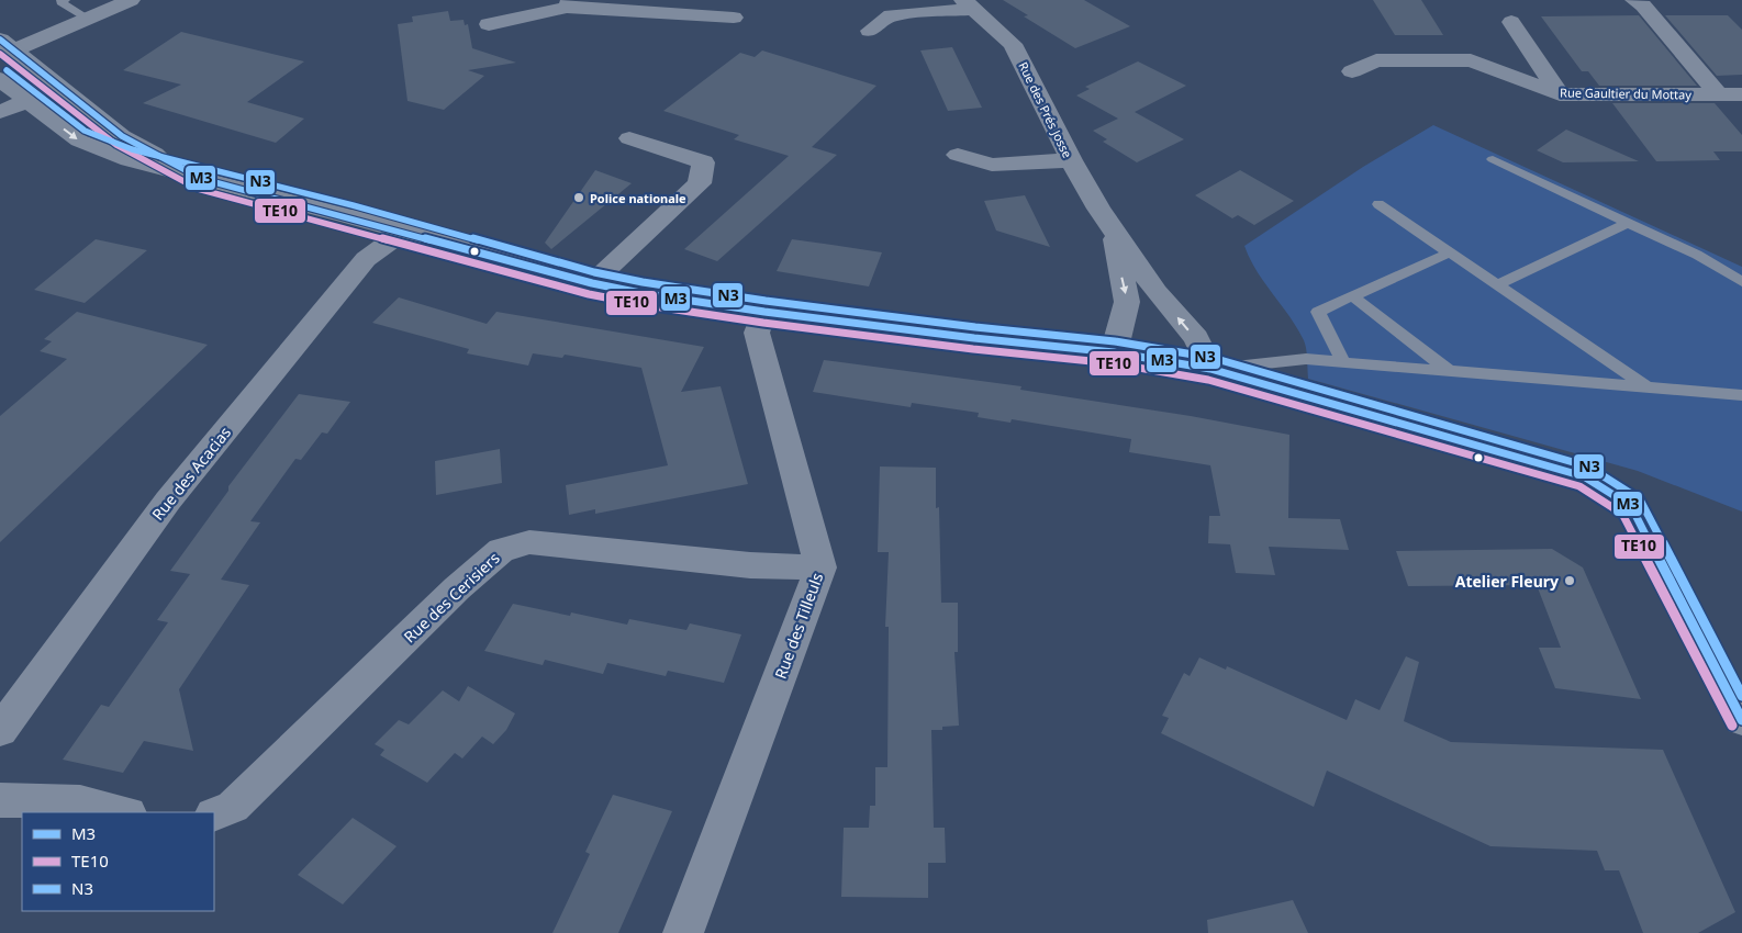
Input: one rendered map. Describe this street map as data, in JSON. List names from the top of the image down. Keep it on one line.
{"streets":{"street":["Rue Gaultier du Mottay","Rue des Prés Josse","Rue des Acacias","Rue des Cerisiers","Rue des Tilleuls"]},"crossings":[["Rue des Cerisiers","Rue des Tilleuls"]],"places":["Police nationale","Atelier Fleury"],"lines":["transit line M3","transit line TE10","transit line N3"],"legend":["M3","TE10","N3"]}
